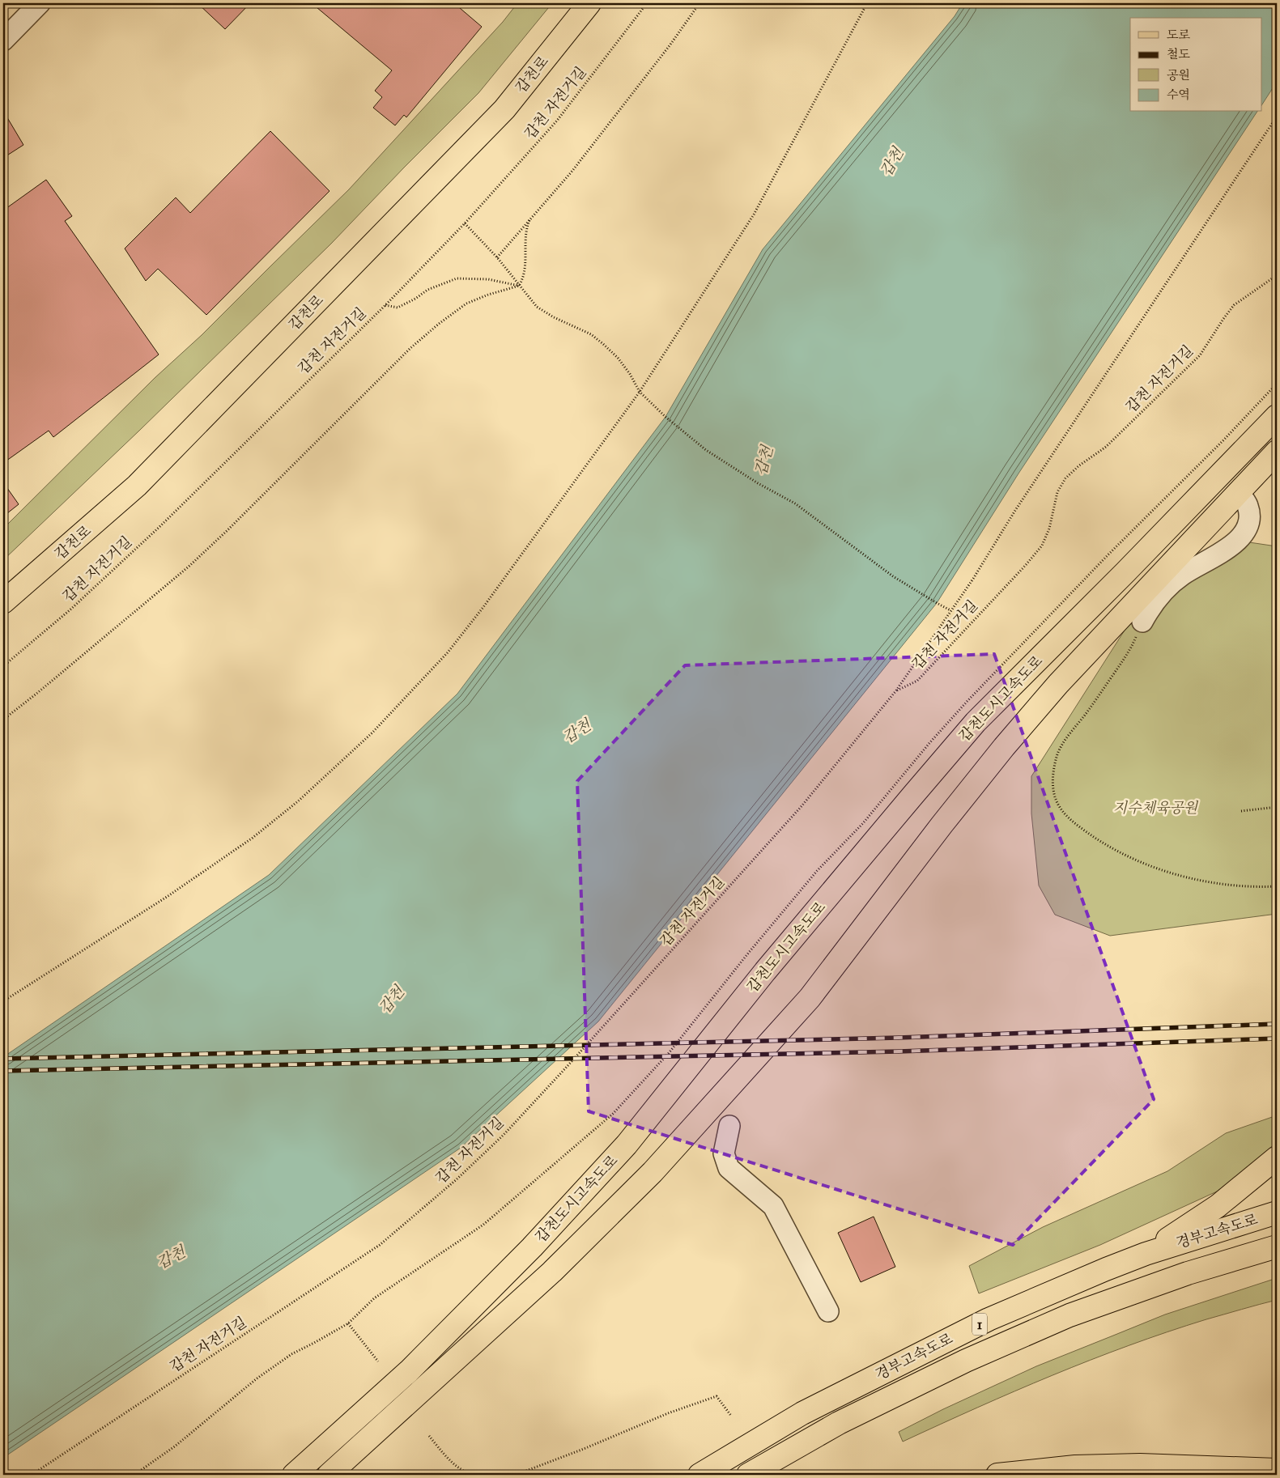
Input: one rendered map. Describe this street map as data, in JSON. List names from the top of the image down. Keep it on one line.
{"streets":{"main road":["갑천로","갑천도시고속도로","경부고속도로","1"],"path":["갑천 자전거길"]},"water":["갑천"],"parks":["지수체육공원"],"legend":["도로","철도","공원","수역"]}
